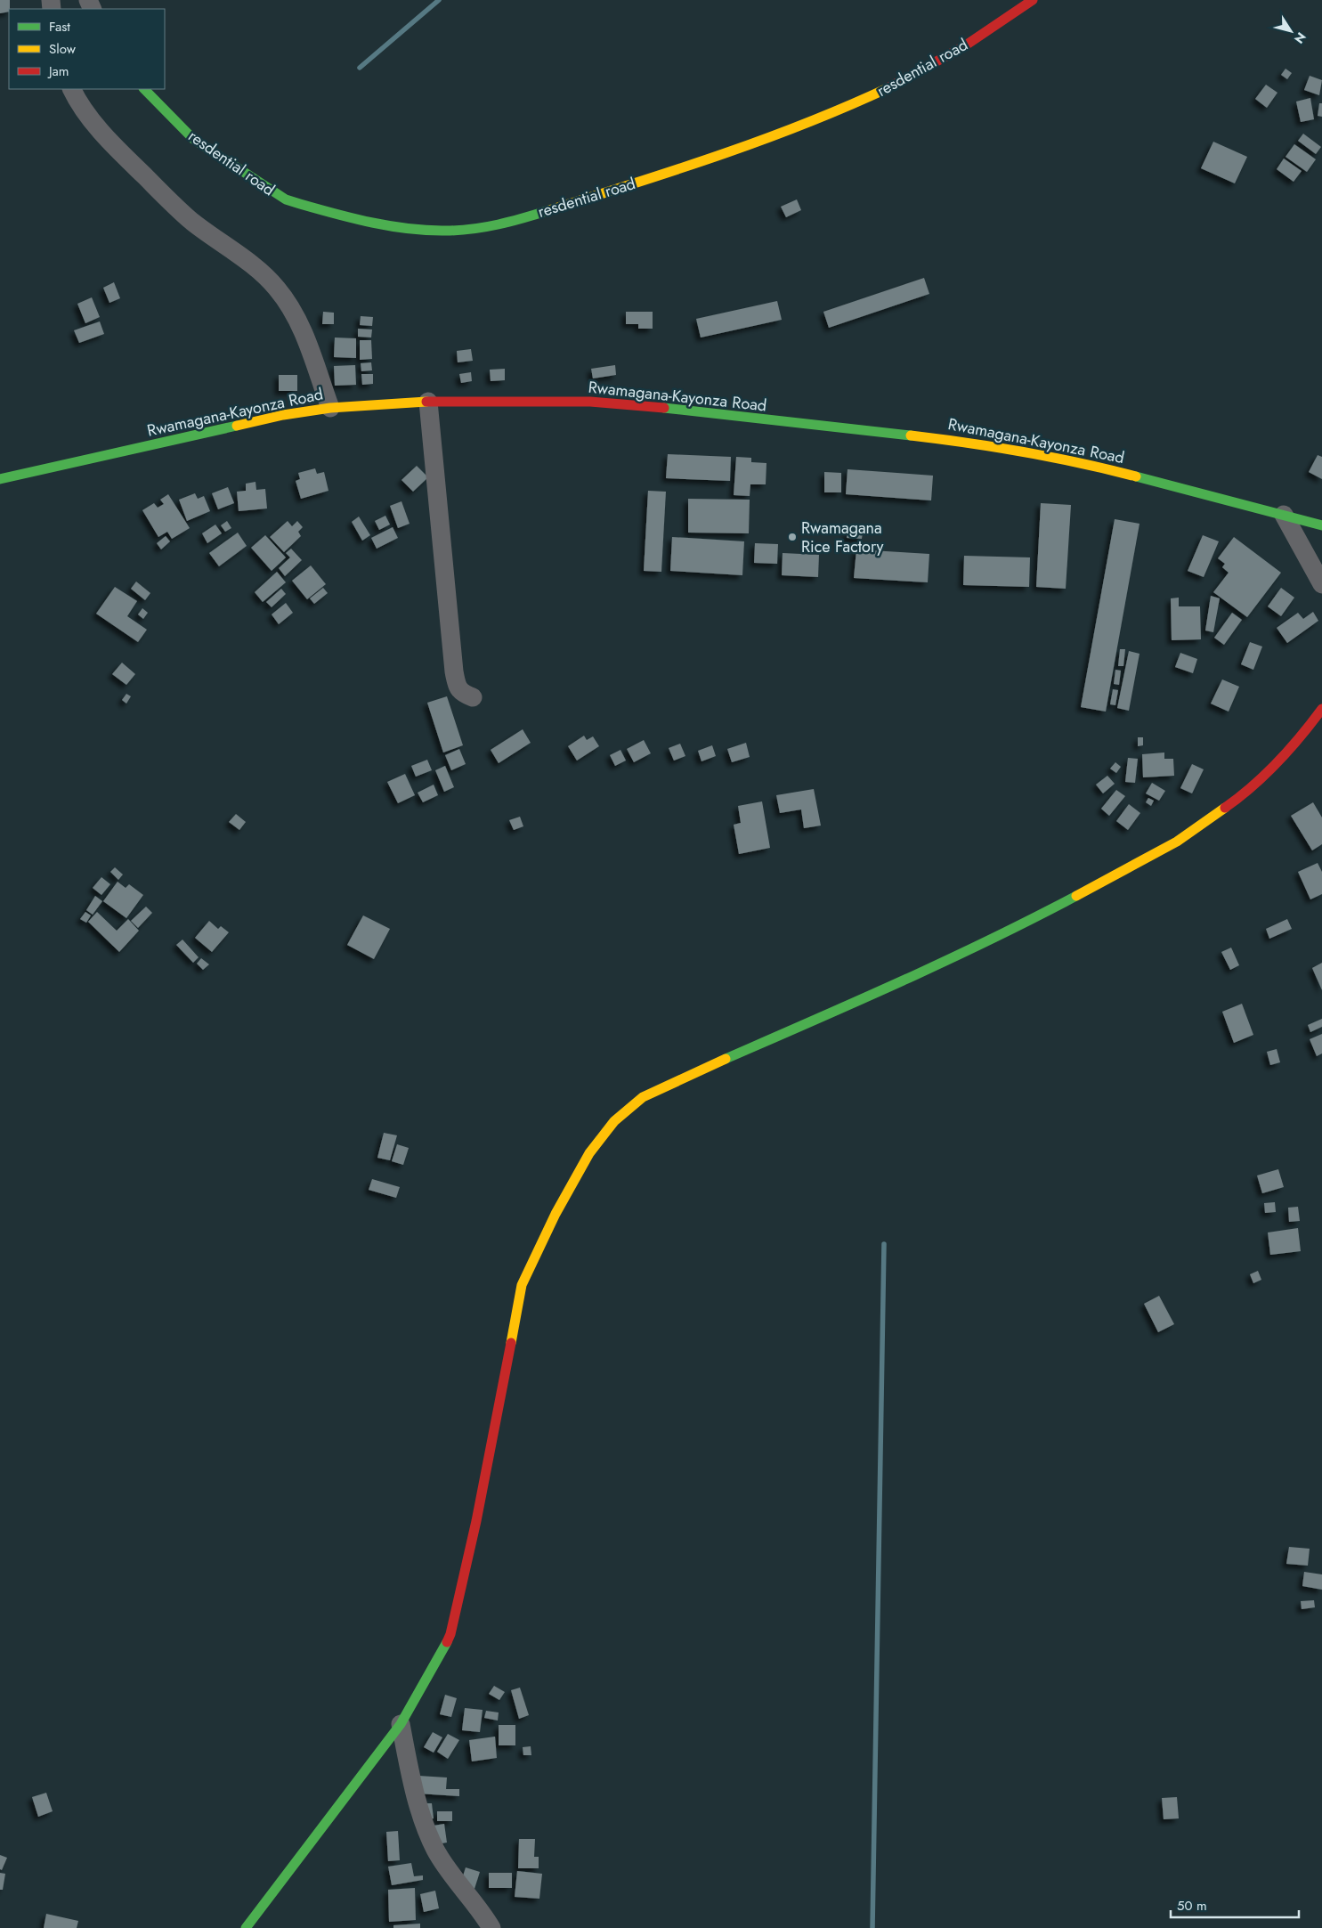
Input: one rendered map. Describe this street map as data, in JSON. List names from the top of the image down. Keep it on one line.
{"streets":{"main road":["resdential road","Rwamagana-Kayonza Road"]},"places":["Rwamagana Rice Factory"],"legend":["Fast","Slow","Jam"],"scale_bar":"50 m","north":"bottom right"}
